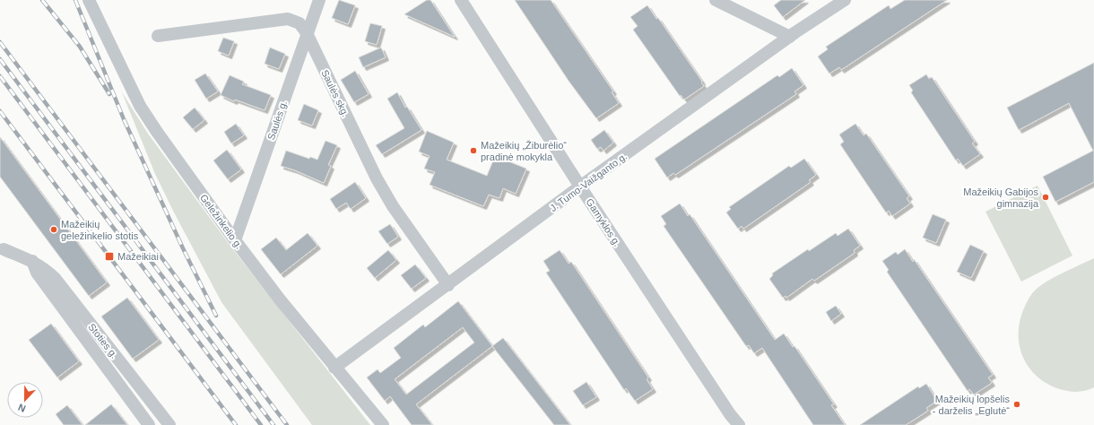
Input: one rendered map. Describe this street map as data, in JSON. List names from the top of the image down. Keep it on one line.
{"streets":{"street":["Saulės skg.","Saulės g.","J. Tumo-Vaižganto g.","Geležinkelio g.","Gamyklos g.","Stoties g."]},"crossings":[["Saulės skg.","Saulės g."],["Saulės skg.","J. Tumo-Vaižganto g."],["Saulės g.","Geležinkelio g."],["J. Tumo-Vaižganto g.","Geležinkelio g."],["J. Tumo-Vaižganto g.","Gamyklos g."]],"places":{"other":["Mažeikių „Žiburėlio“ pradinė mokykla","Mažeikių Gabijos gimnazija","Mažeikių geležinkelio stotis","Mažeikių lopšelis - darželis „Eglutė“"],"transit":["Mažeikiai"]},"north":"bottom"}
